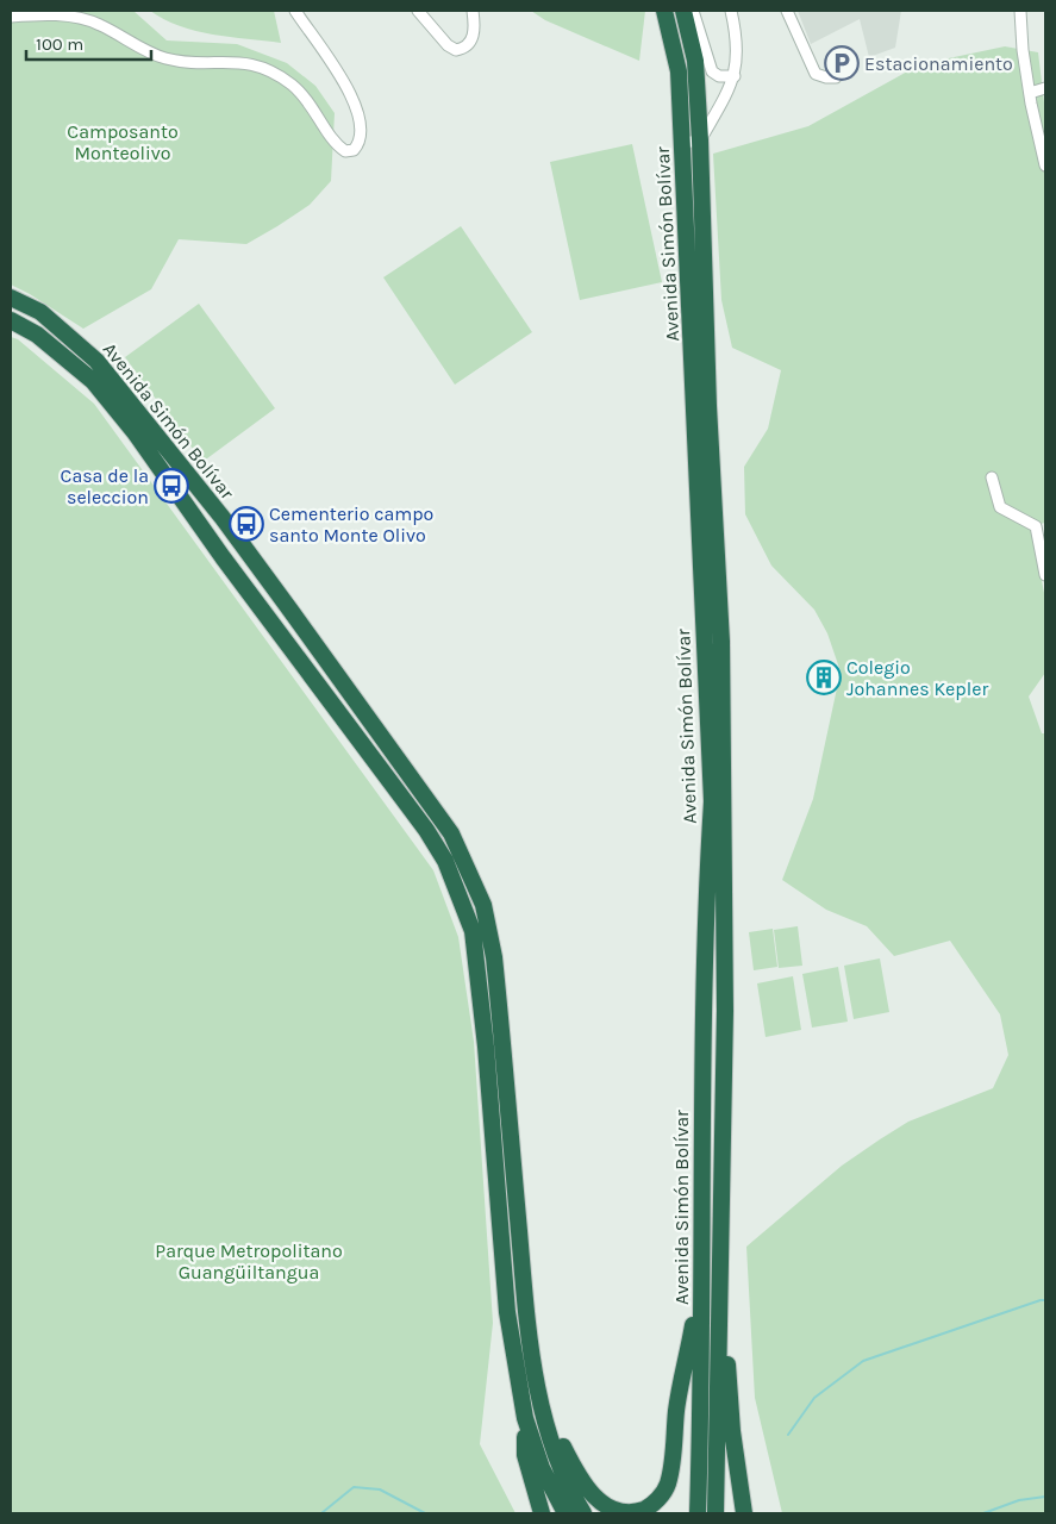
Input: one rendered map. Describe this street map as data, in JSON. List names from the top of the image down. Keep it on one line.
{"streets":{"highway":["Avenida Simón Bolívar"]},"parks":["Camposanto Monteolivo","Parque Metropolitano Guangüiltangua"],"places":{"parking":["Estacionamiento"],"bus stop":["Casa de la seleccion","Cementerio campo santo Monte Olivo"],"building":["Colegio Johannes Kepler"]},"scale_bar":"100 m"}
